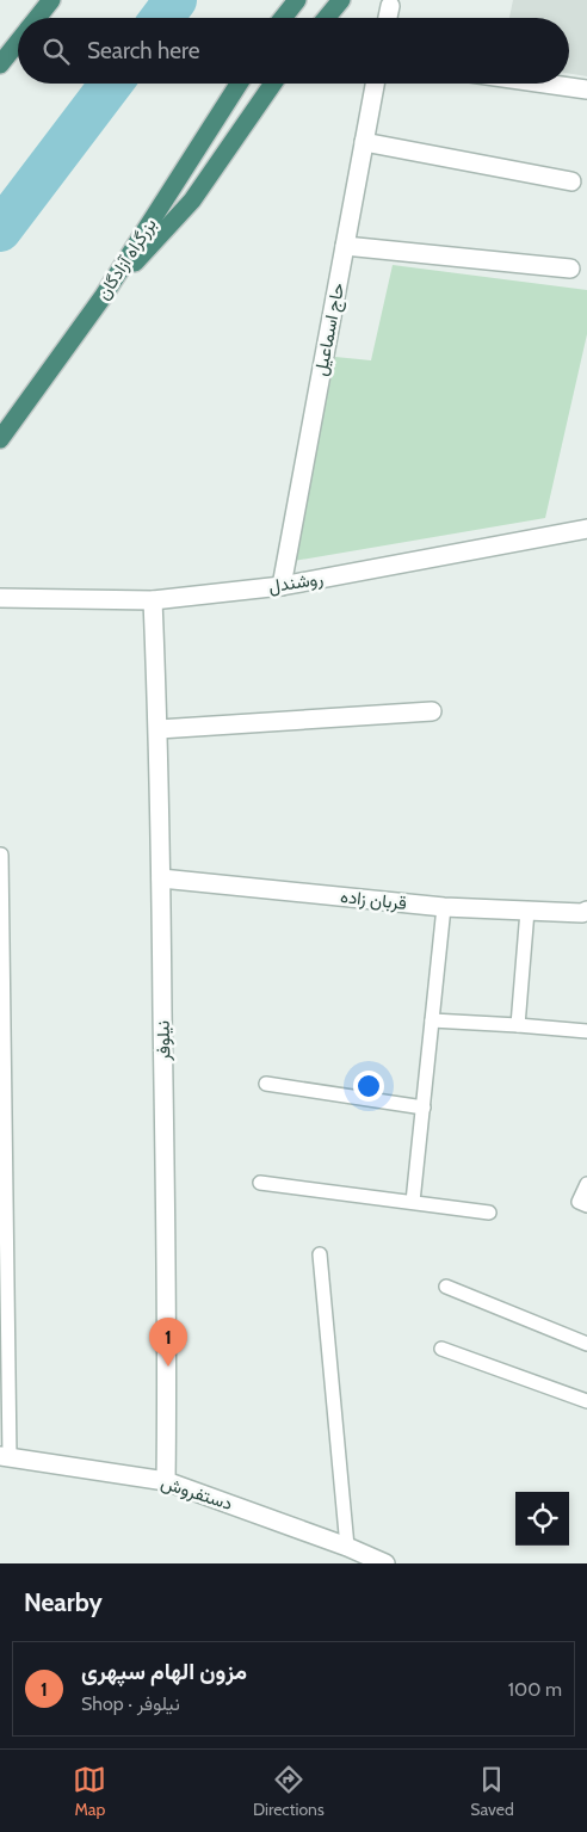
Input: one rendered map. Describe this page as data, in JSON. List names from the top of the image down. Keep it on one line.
{"streets":{"highway":["بزرگراه آزادگان"],"street":["حاج اسماعیل","روشندل","قربان زاده","نیلوفر","دستفروش"]},"crossings":[["حاج اسماعیل","روشندل"],["روشندل","نیلوفر"],["قربان زاده","نیلوفر"],["نیلوفر","دستفروش"]],"page":{"search":"Search here","pins":"1","heading":"Nearby","list":[{"mark":"1","name":"مزون الهام سپهری","note":"Shop · نیلوفر","value":"100 m"}],"nav":["Map","Directions","Saved"]}}
